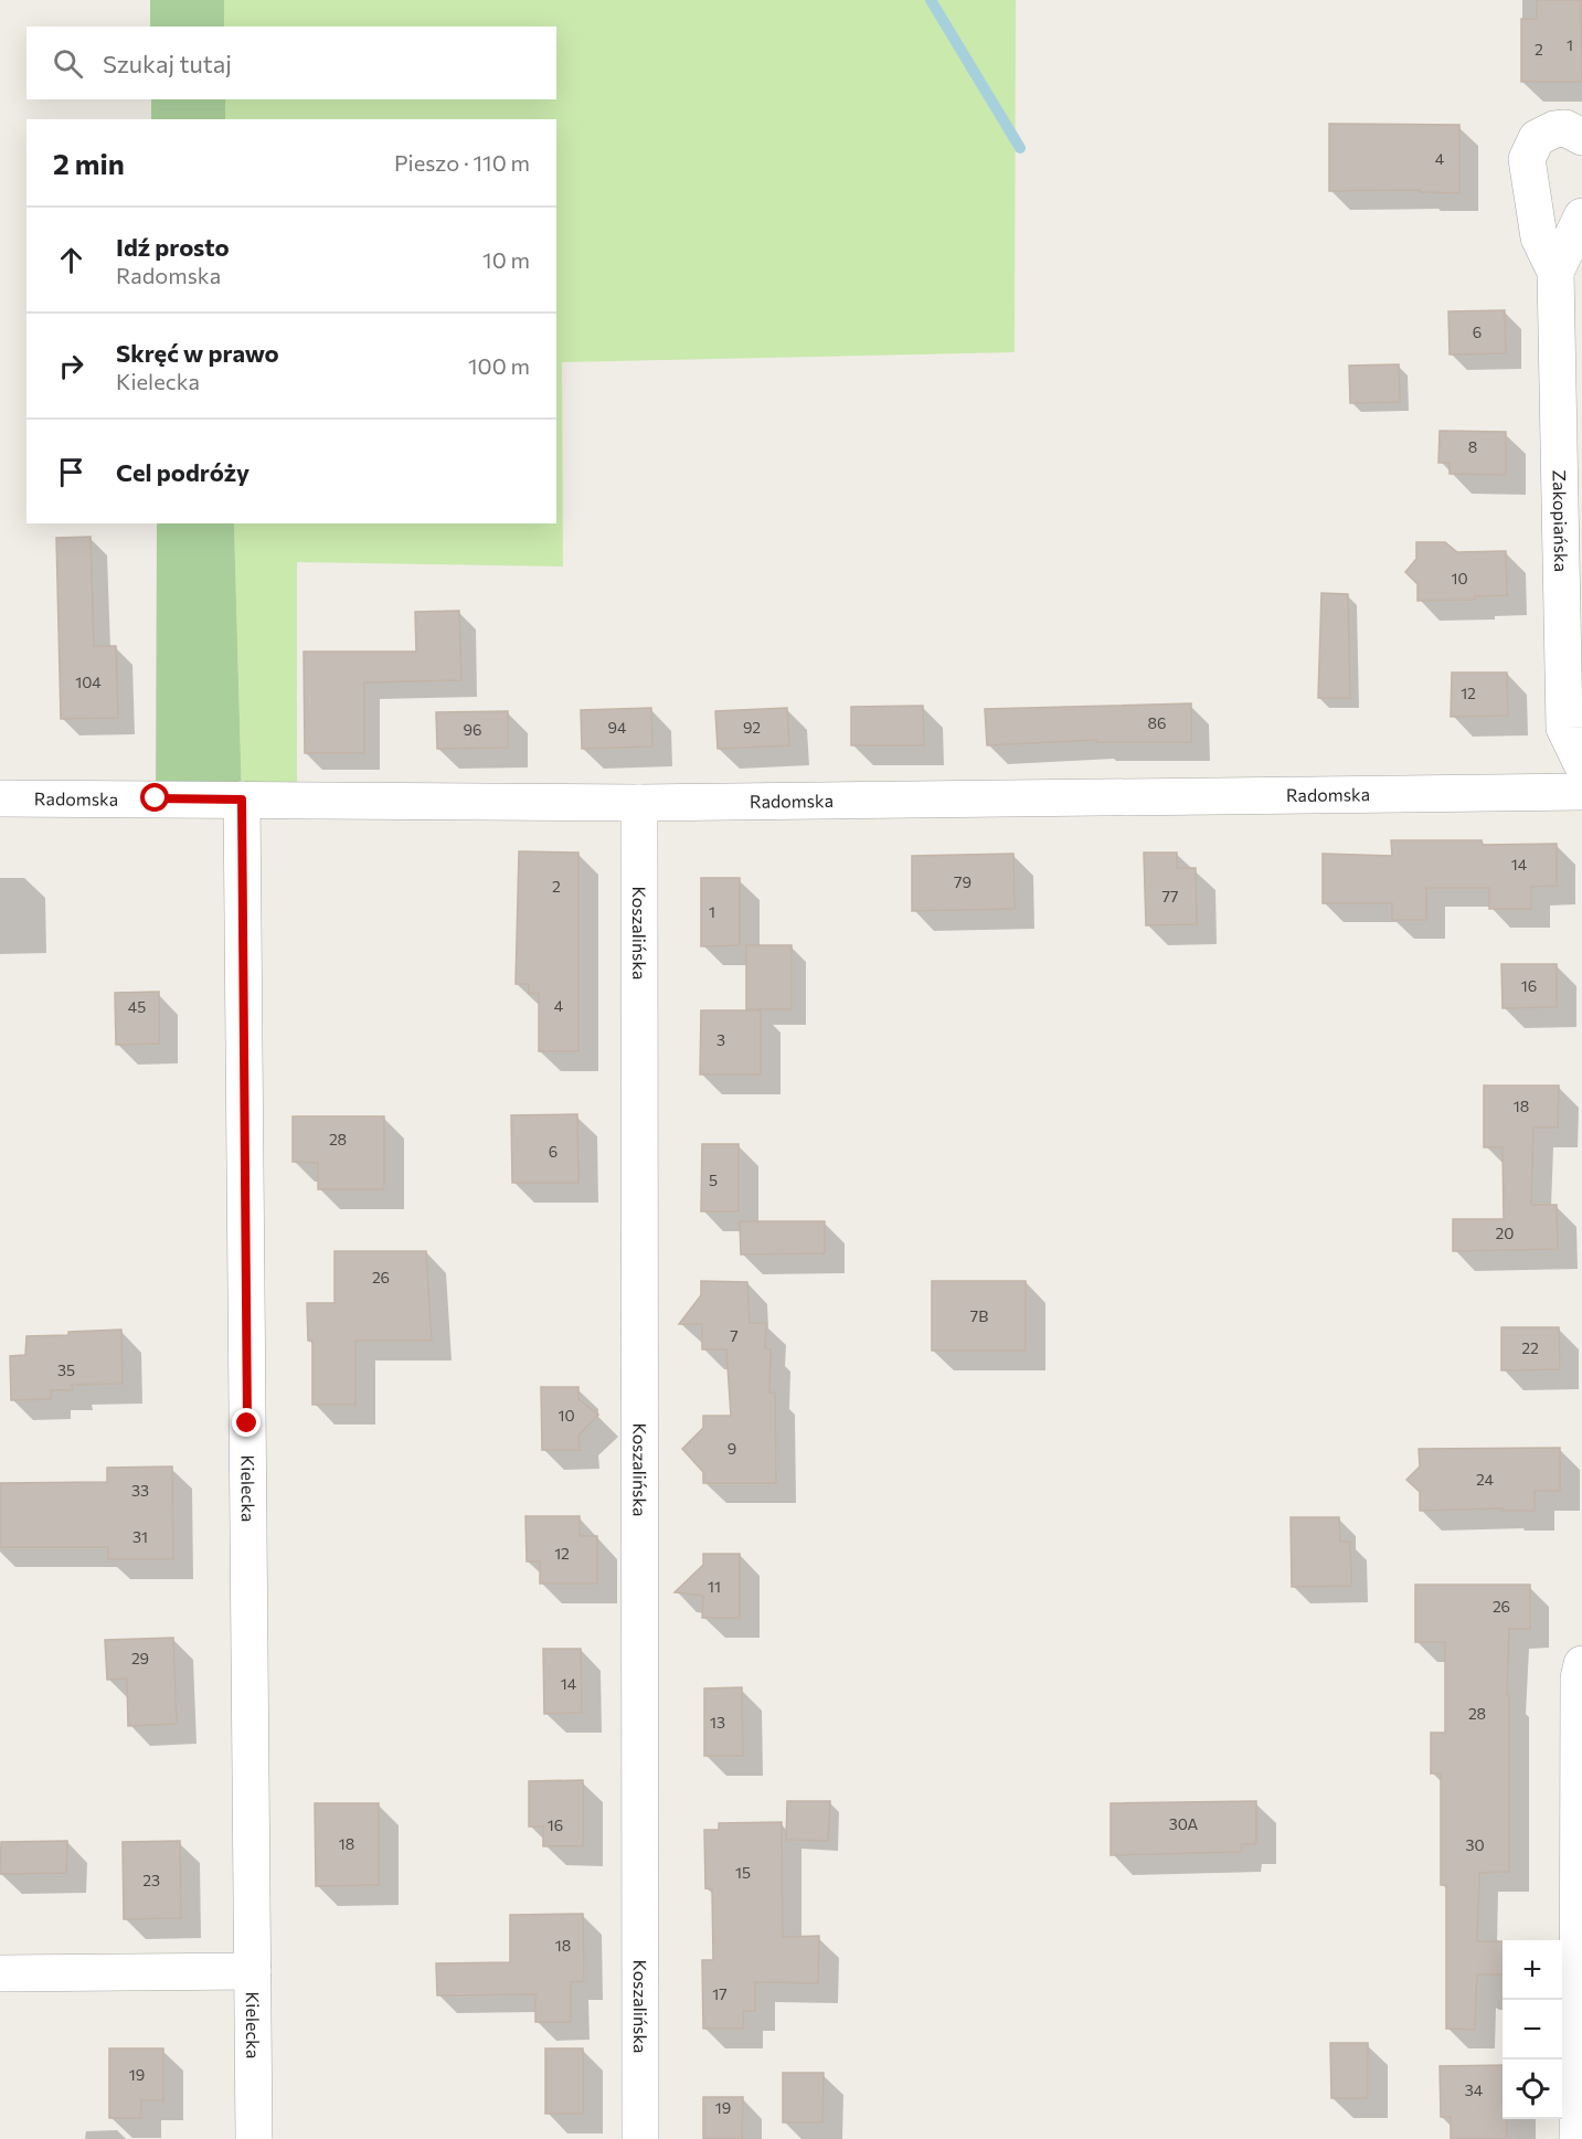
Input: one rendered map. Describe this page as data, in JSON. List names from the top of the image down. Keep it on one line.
{"streets":{"street":["Zakopiańska","Radomska","Koszalińska","Kielecka"]},"crossings":[["Radomska","Koszalińska"],["Radomska","Kielecka"]],"house_numbers":["1","2","4","6","8","10","104","12","86","94","92","96","14","79","2","77","1","16","4","45","3","18","28","6","5","20","26","7B","7","22","35","10","9","24","33","31","12","11","26","29","14","28","13","30A","16","18","30","15","23","18","17","19","34","19"],"page":{"search":"Szukaj tutaj","heading":["2 min","Pieszo · 110 m"],"list":[["Idź prosto","Radomska","10 m"],["Skręć w prawo","Kielecka","100 m"],"Cel podróży"],"map_buttons":["+","−"]}}
